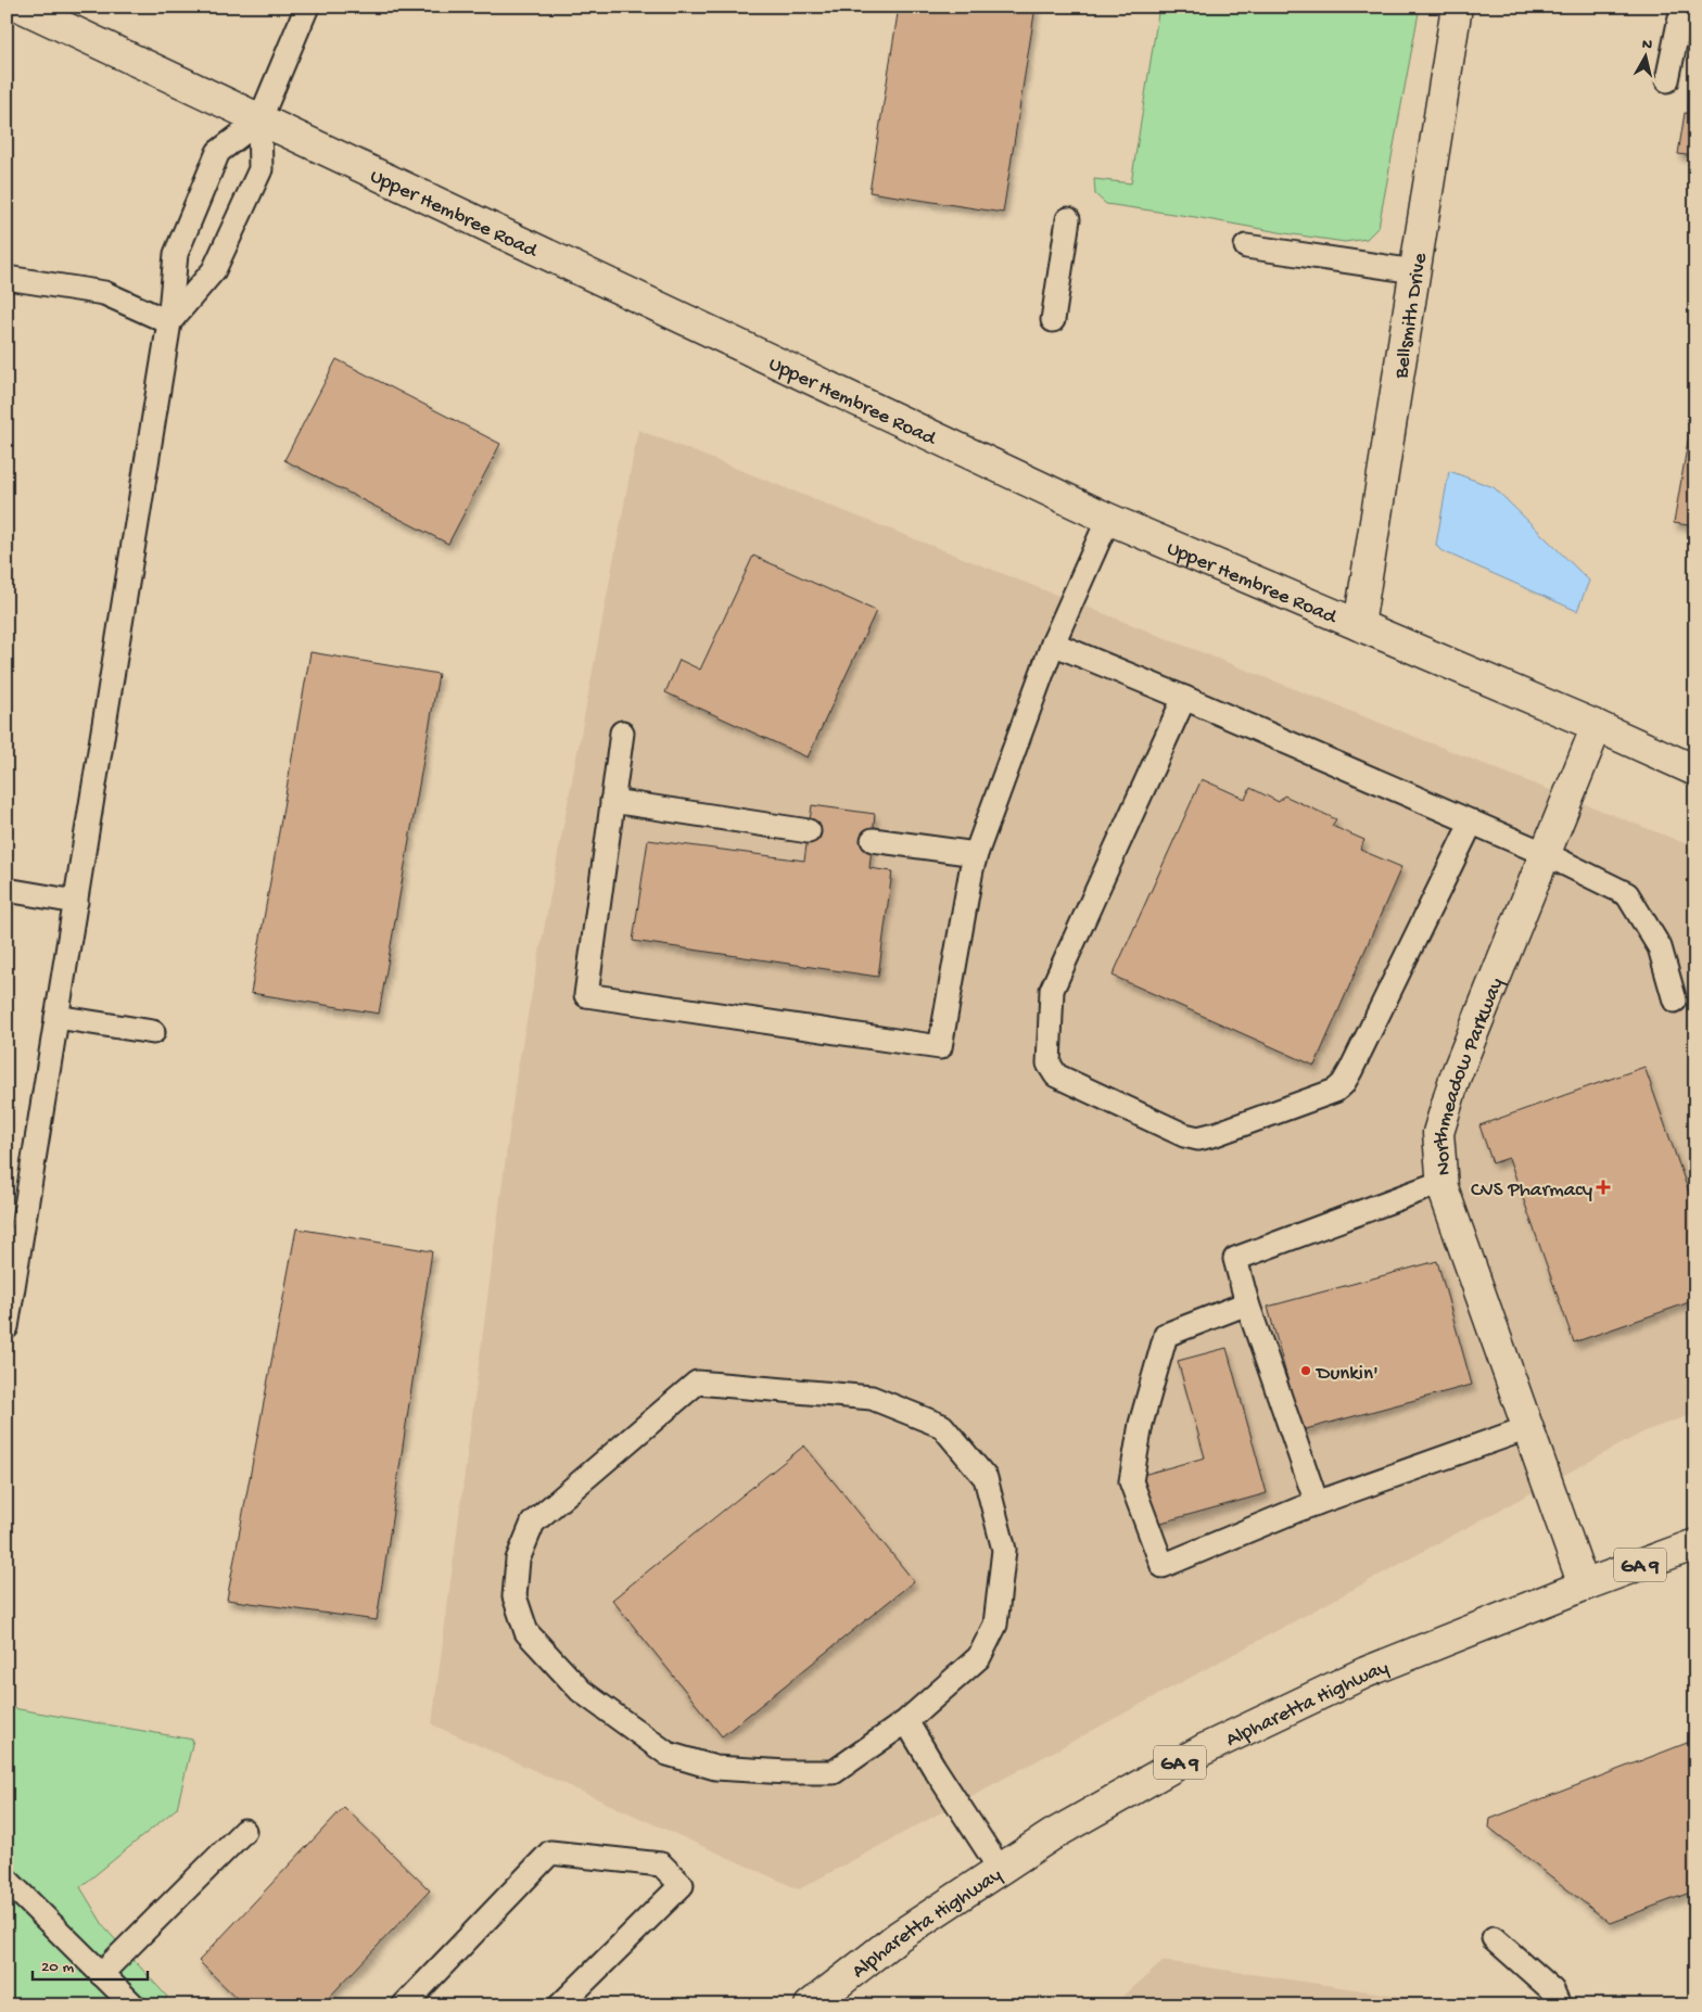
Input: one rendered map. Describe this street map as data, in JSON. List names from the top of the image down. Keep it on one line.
{"streets":{"main road":["Upper Hembree Road","Bellsmith Drive","Northmeadow Parkway","GA 9","Alpharetta Highway"]},"crossings":[["Upper Hembree Road","Bellsmith Drive"],["Upper Hembree Road","Northmeadow Parkway"],["Northmeadow Parkway","Alpharetta Highway"]],"places":{"health":["CVS Pharmacy"],"other":["Dunkin'"]},"scale_bar":"20 m","north":"top"}
